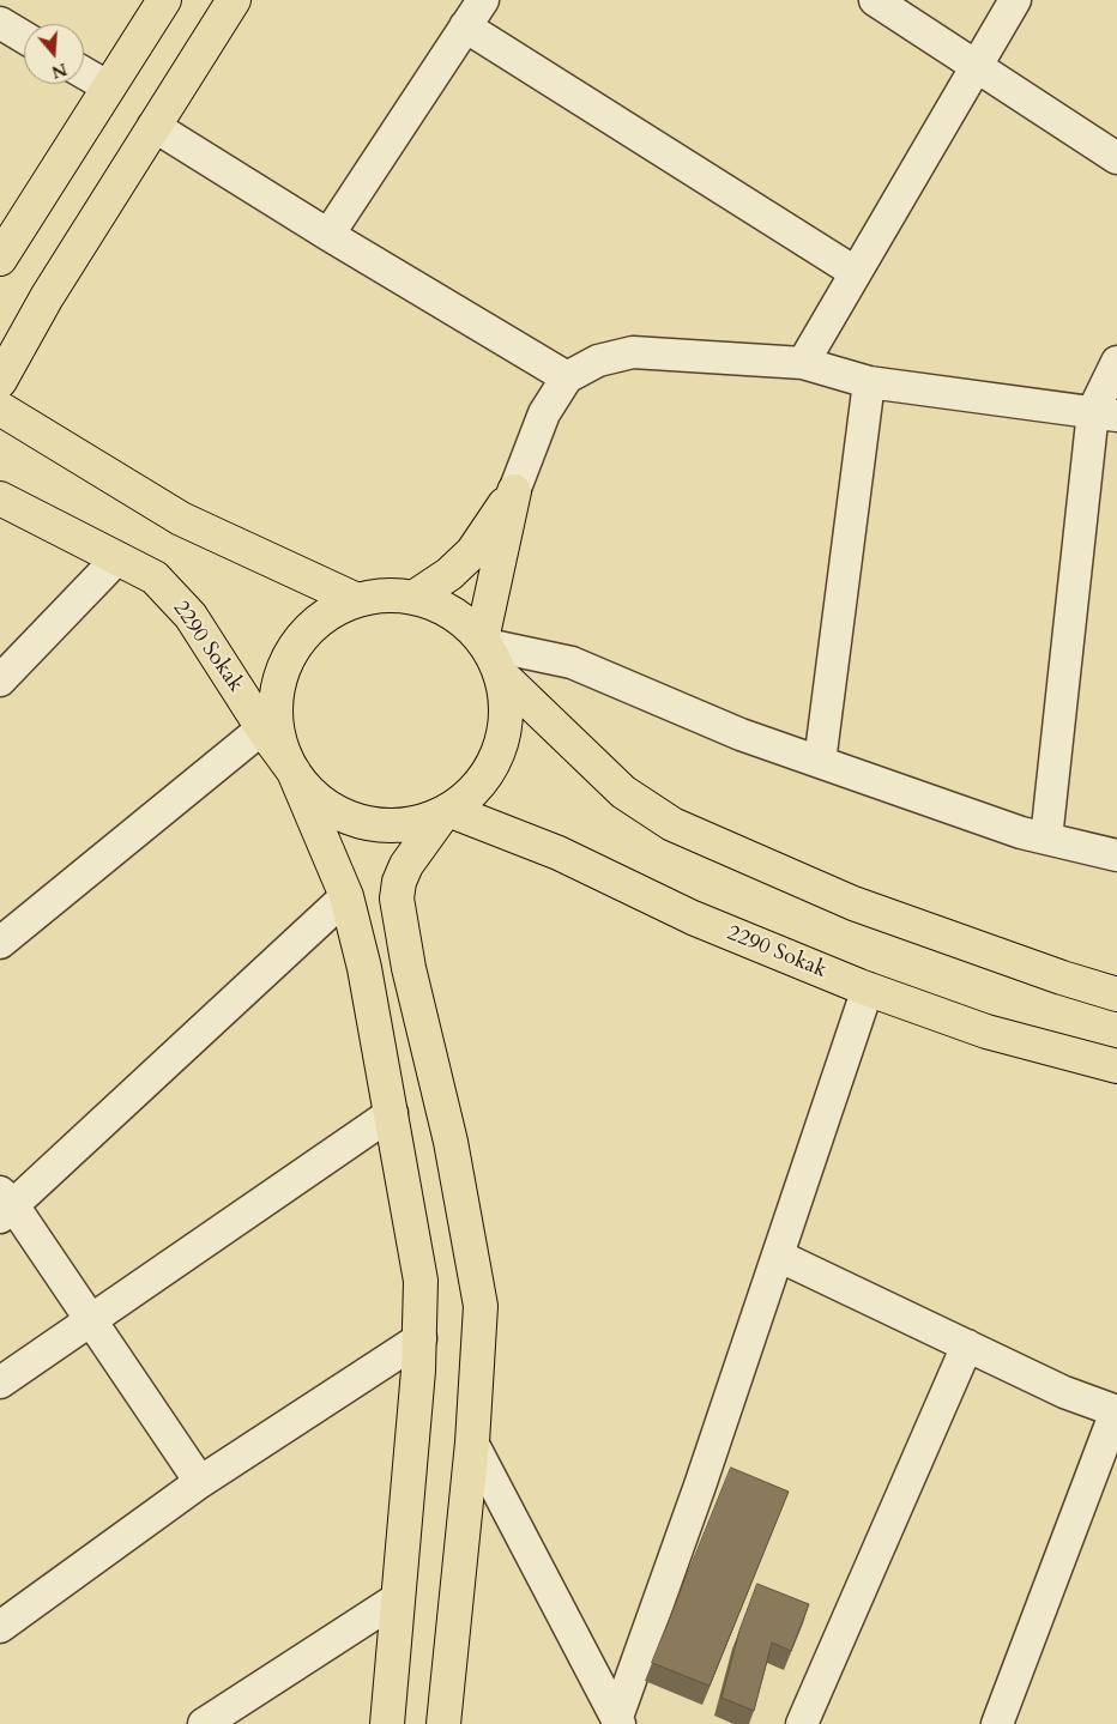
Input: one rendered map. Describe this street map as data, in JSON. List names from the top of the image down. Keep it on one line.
{"streets":{"main road":["2290 Sokak"]},"north":"bottom"}
